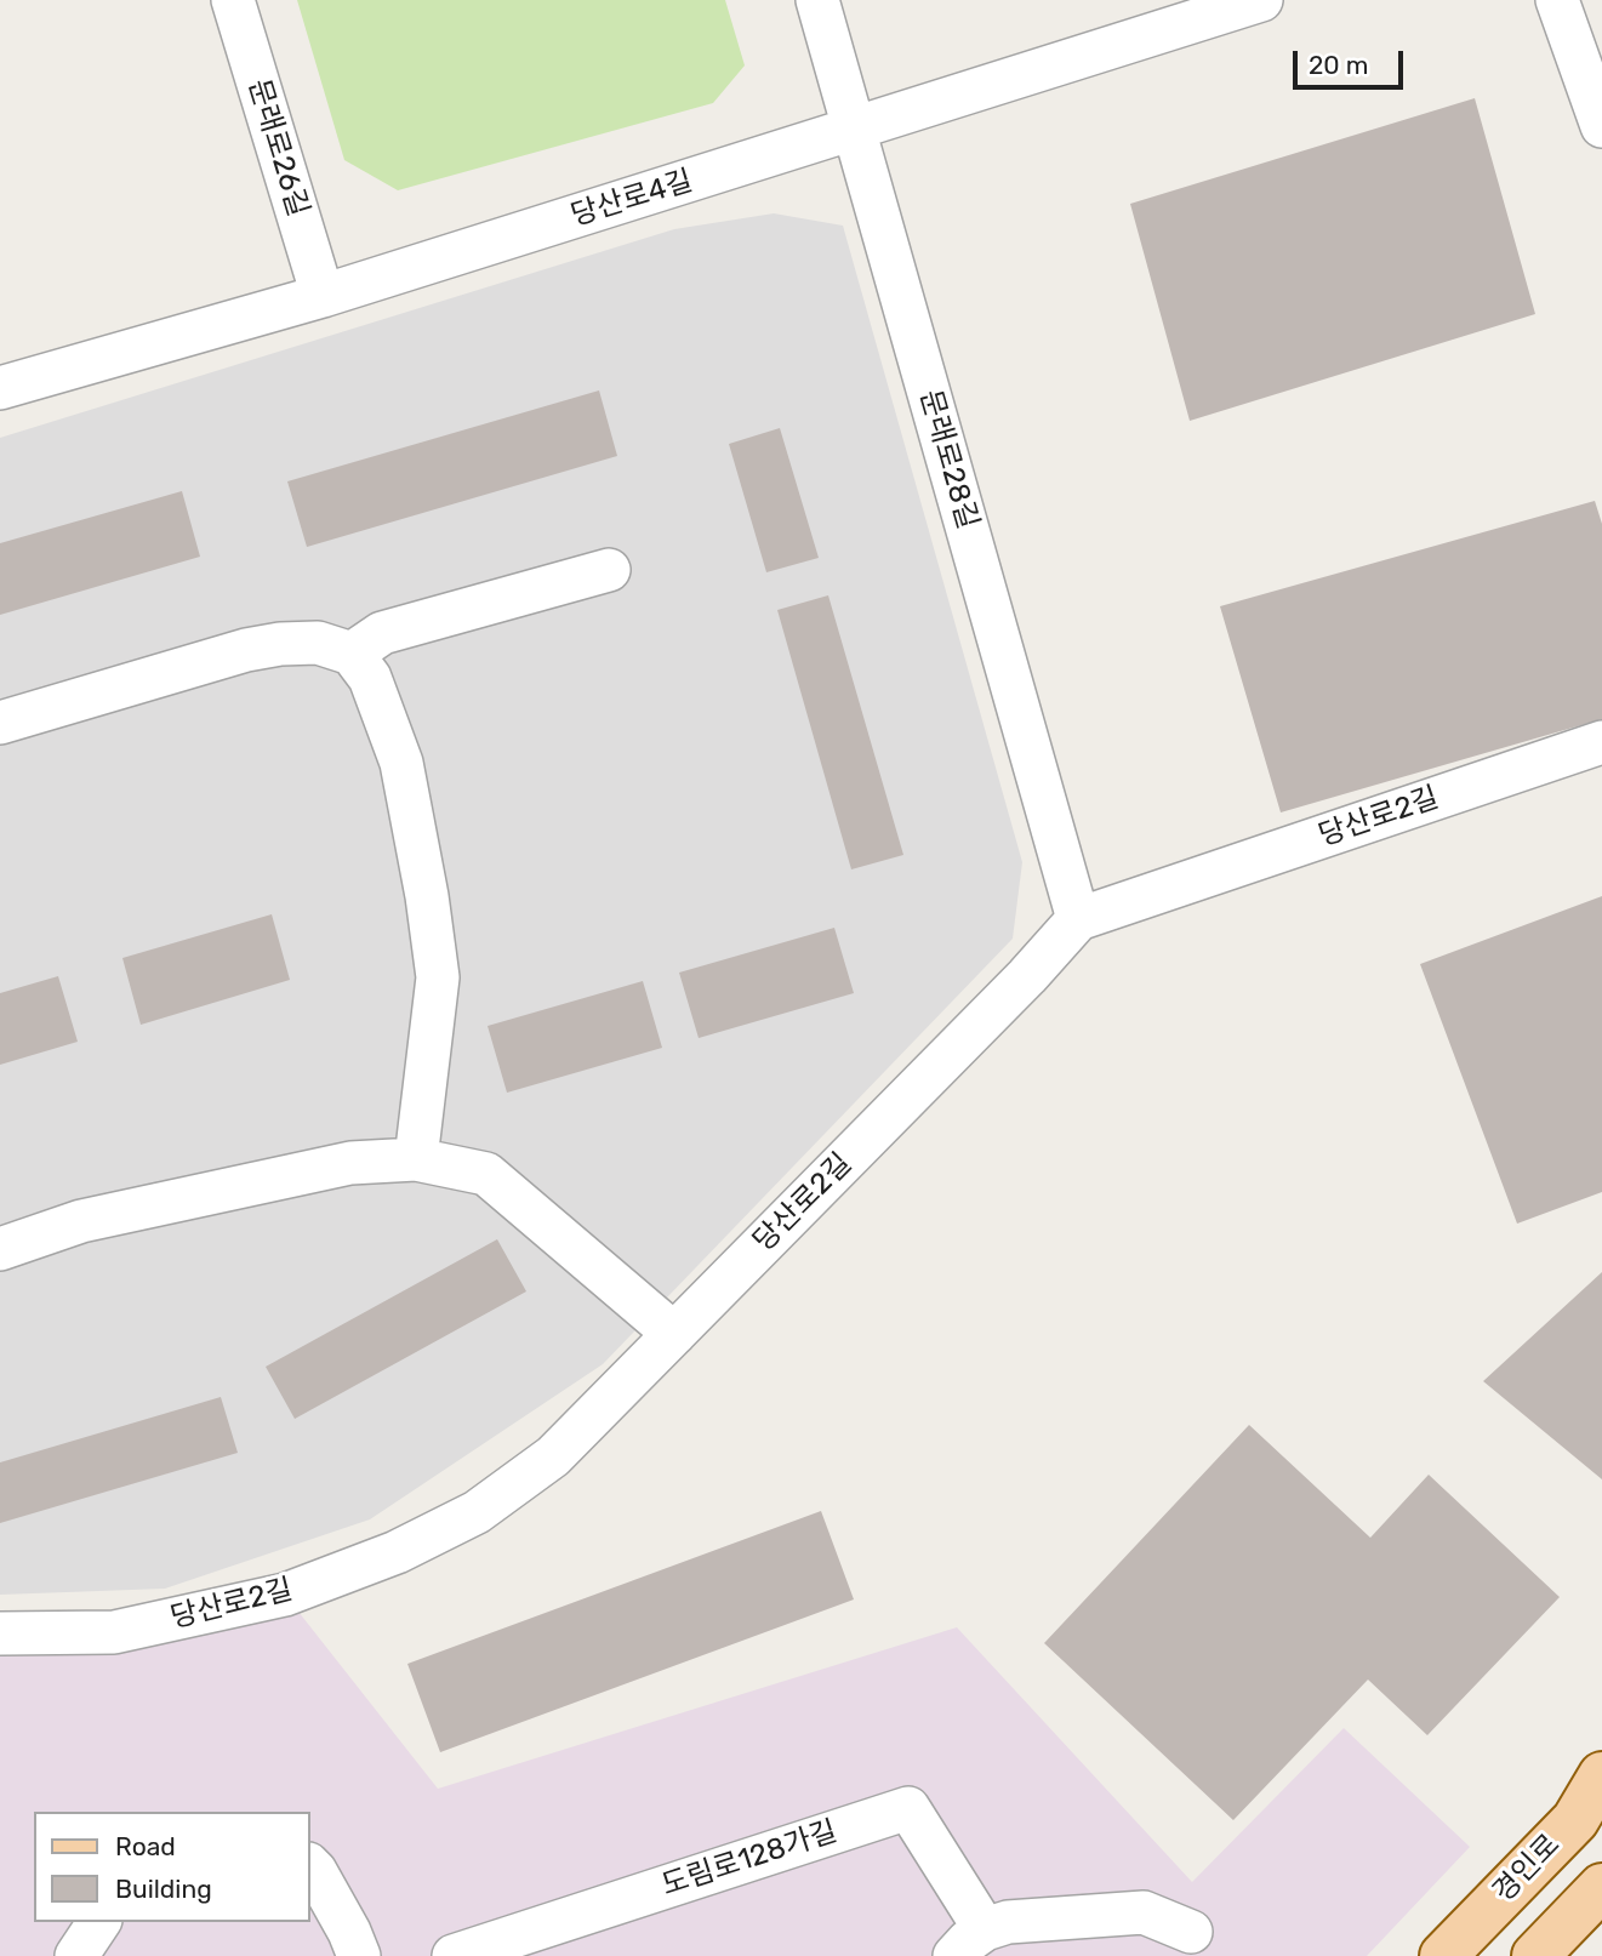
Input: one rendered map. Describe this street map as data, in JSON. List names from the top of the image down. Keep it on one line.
{"streets":{"main road":["경인로"],"street":["문래로26길","당산로4길","문래로28길","당산로2길","도림로128가길"]},"crossings":[["문래로26길","당산로4길"],["당산로4길","문래로28길"],["문래로28길","당산로2길"]],"legend":["Road","Building"],"scale_bar":"20 m"}
